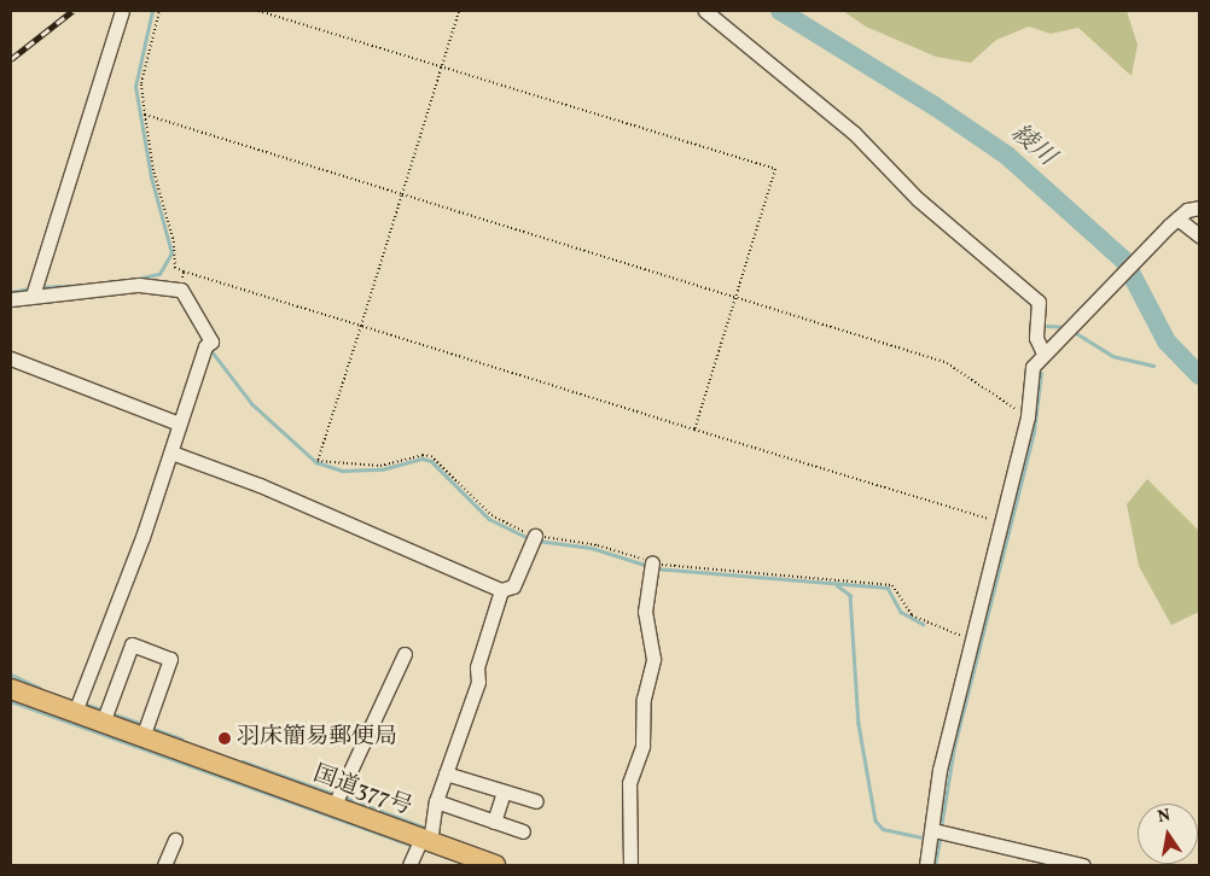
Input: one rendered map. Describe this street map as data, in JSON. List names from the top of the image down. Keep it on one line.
{"streets":{"highway":["国道377号"]},"water":["綾川"],"places":["羽床簡易郵便局"],"north":"top"}
